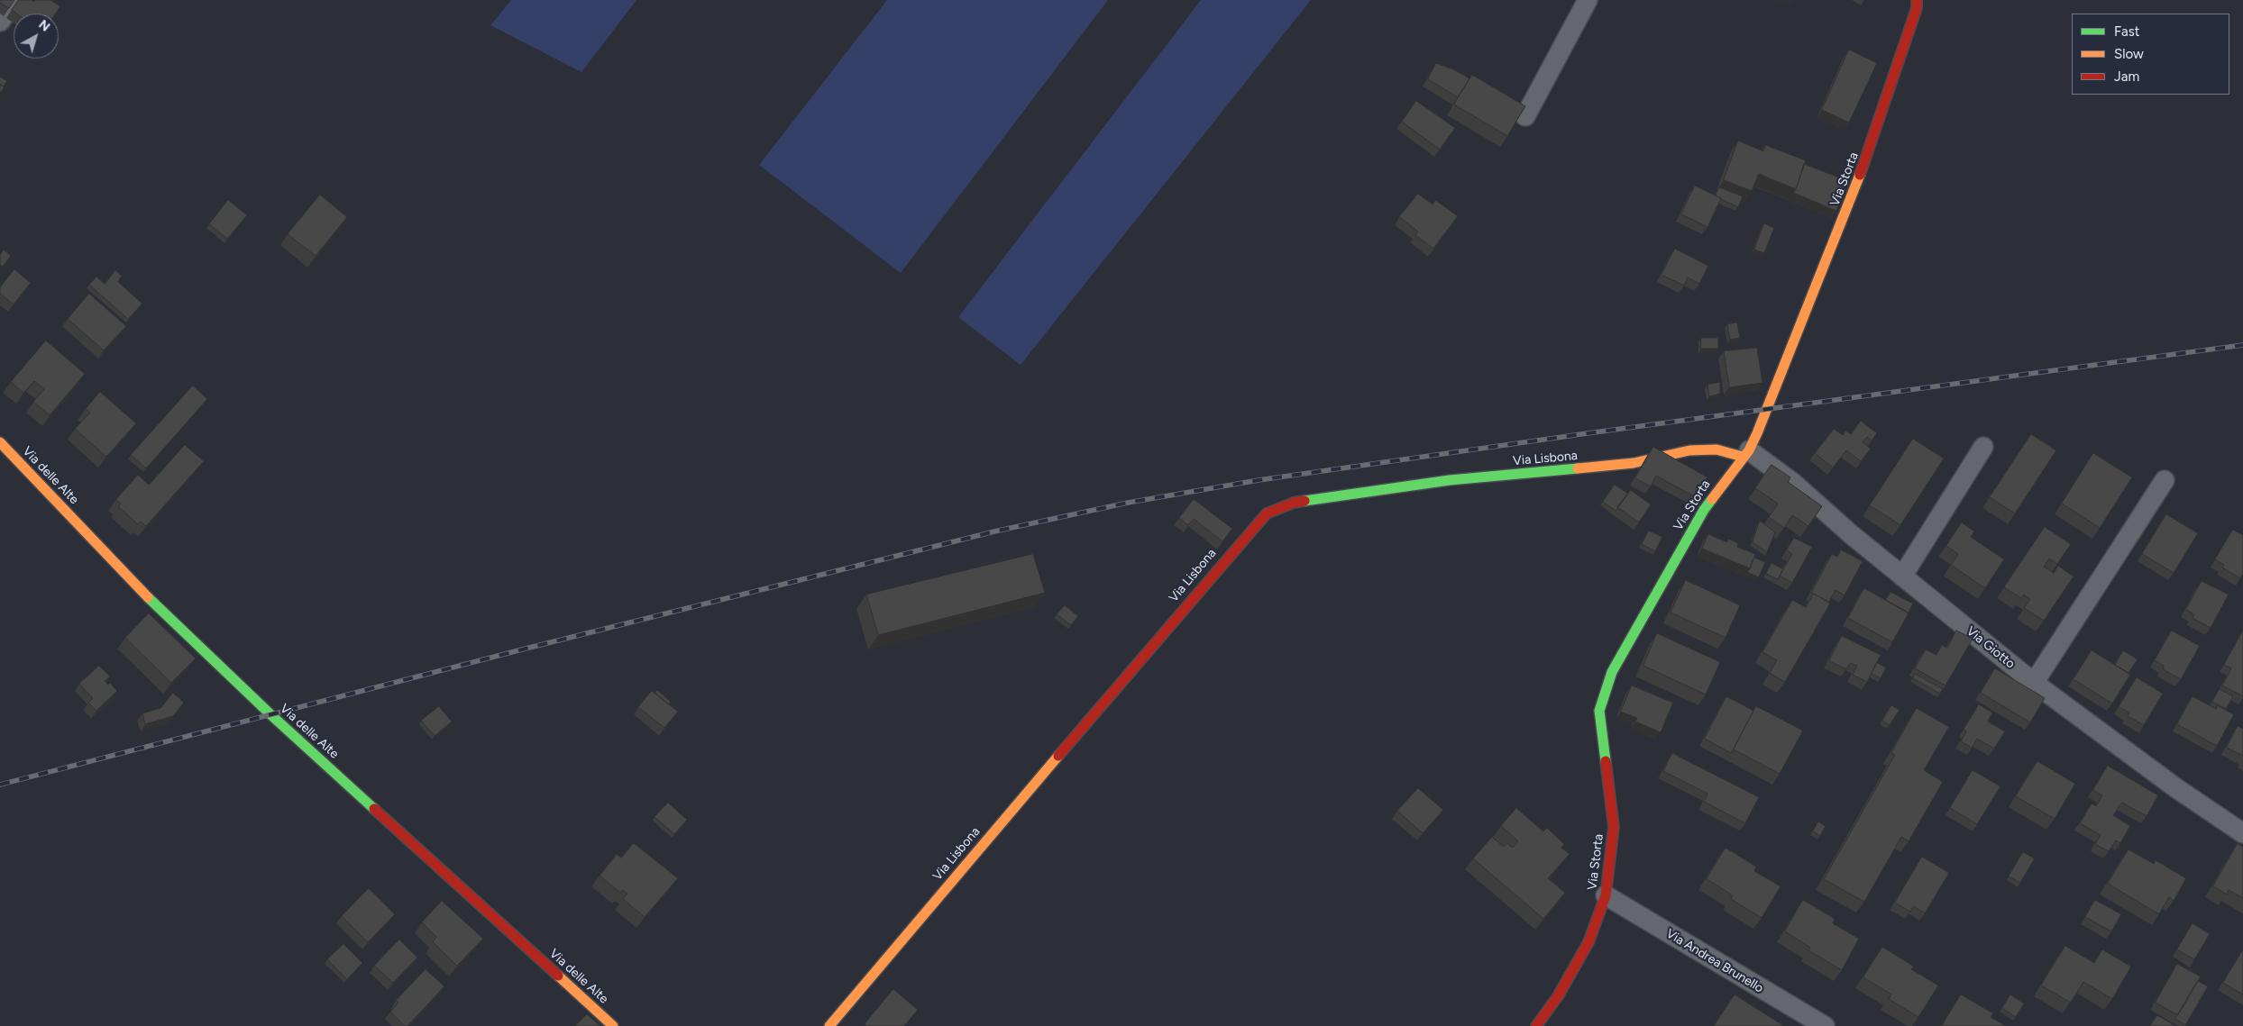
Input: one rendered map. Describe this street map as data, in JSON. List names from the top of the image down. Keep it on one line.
{"streets":{"street":["Via Storta","Via Lisbona","Via delle Alte","Via Giotto","Via Andrea Brunello"]},"crossings":[["Via Storta","Via Lisbona"],["Via Storta","Via Giotto"],["Via Storta","Via Andrea Brunello"],["Via Lisbona","Via Giotto"]],"legend":["Fast","Slow","Jam"],"north":"top right"}
